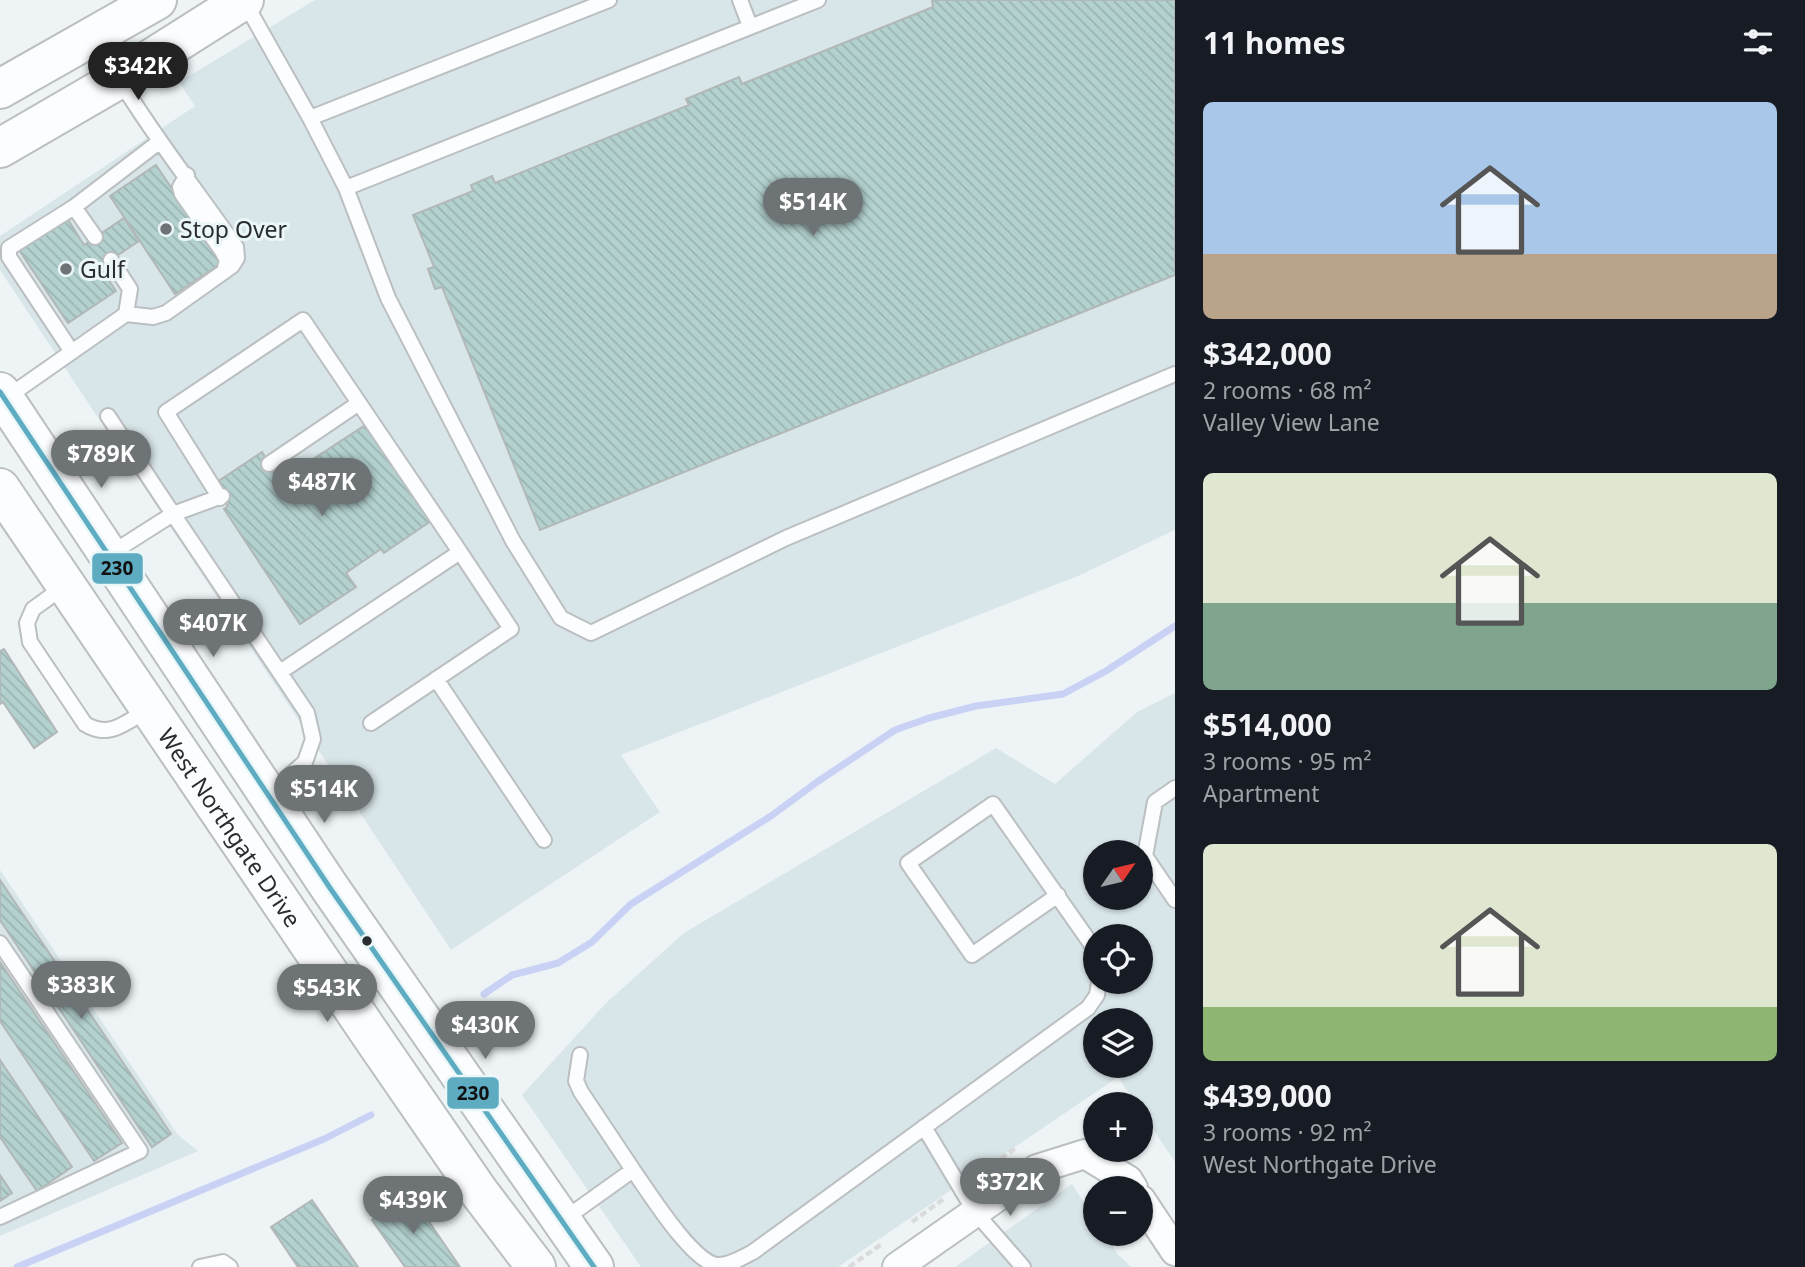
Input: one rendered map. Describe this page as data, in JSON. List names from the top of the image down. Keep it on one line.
{"streets":{"main road":["West Northgate Drive"]},"places":["Stop Over","Gulf"],"lines":["transit line 230"],"north":"top right","page":{"heading":"11 homes","price":["$342K","$514K","$789K","$487K","$407K","$514K","$383K","$543K","$430K","$372K","$439K"],"list":[{"name":"$342,000","note":"2 rooms · 68 m² · Valley View Lane"},{"name":"$514,000","note":"3 rooms · 95 m² · Apartment"},{"name":"$439,000","note":"3 rooms · 92 m² · West Northgate Drive"}],"map_buttons":["+","−"]}}
